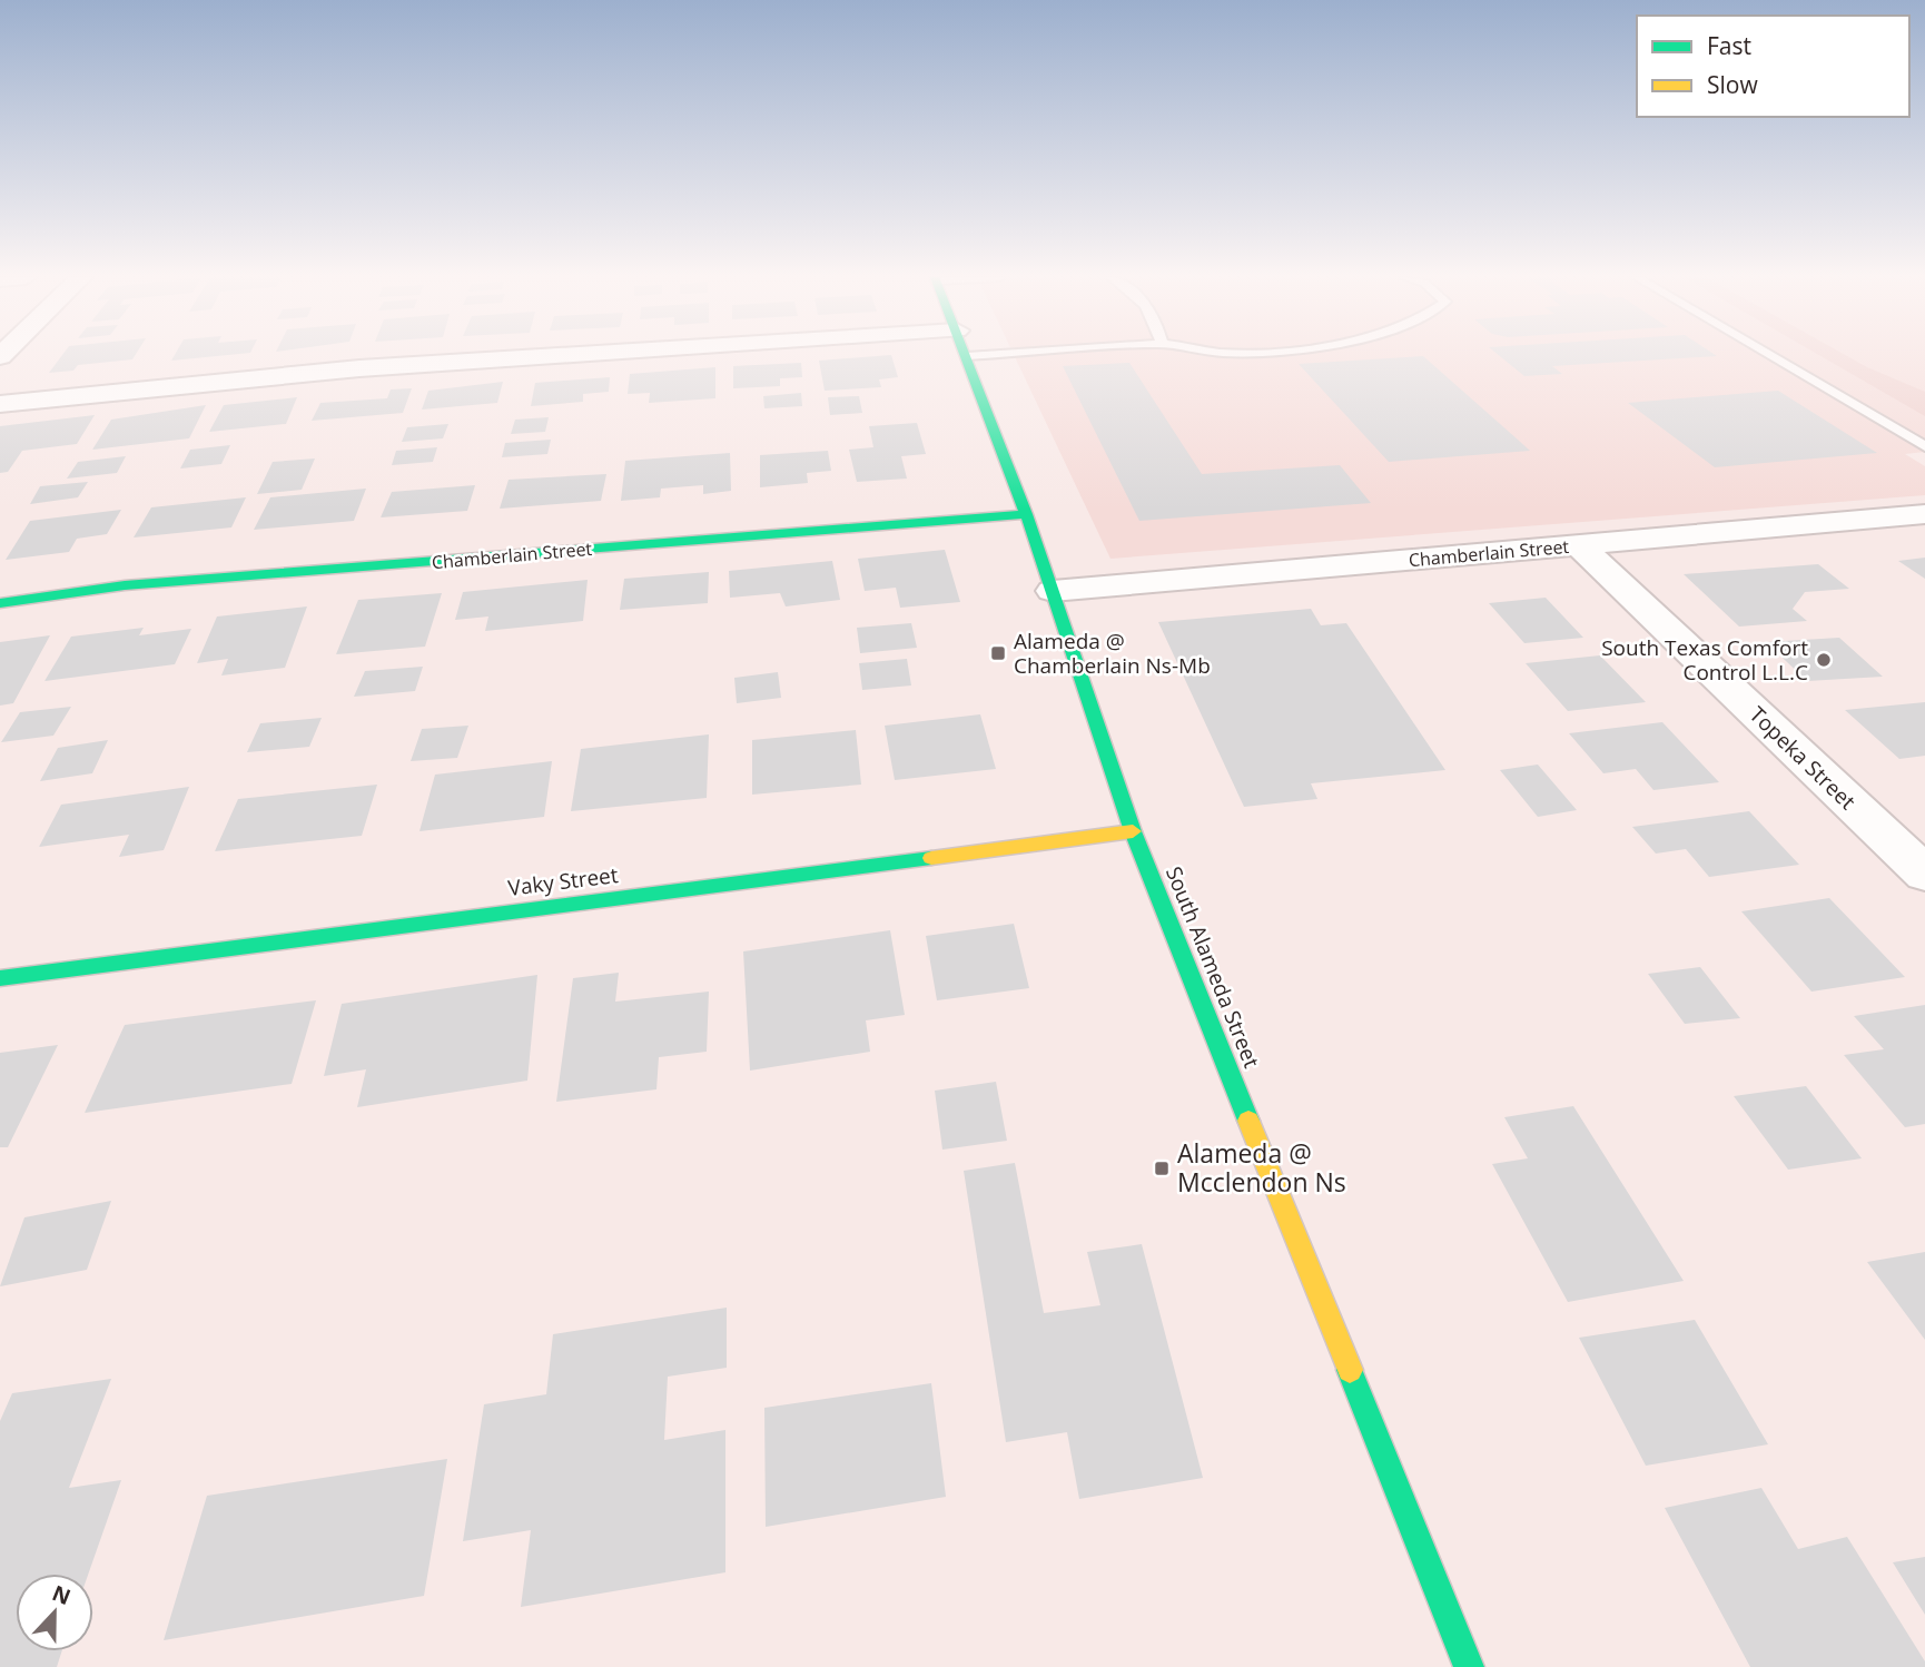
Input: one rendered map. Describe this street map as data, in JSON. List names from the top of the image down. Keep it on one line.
{"streets":{"street":["Chamberlain Street","Topeka Street","Vaky Street","South Alameda Street"]},"crossings":[["Chamberlain Street","Topeka Street"],["Chamberlain Street","South Alameda Street"],["Vaky Street","South Alameda Street"]],"places":{"transit":["Alameda @ Chamberlain Ns-Mb","Alameda @ Mcclendon Ns"],"other":["South Texas Comfort Control L.L.C"]},"legend":["Fast","Slow"],"north":"top"}
